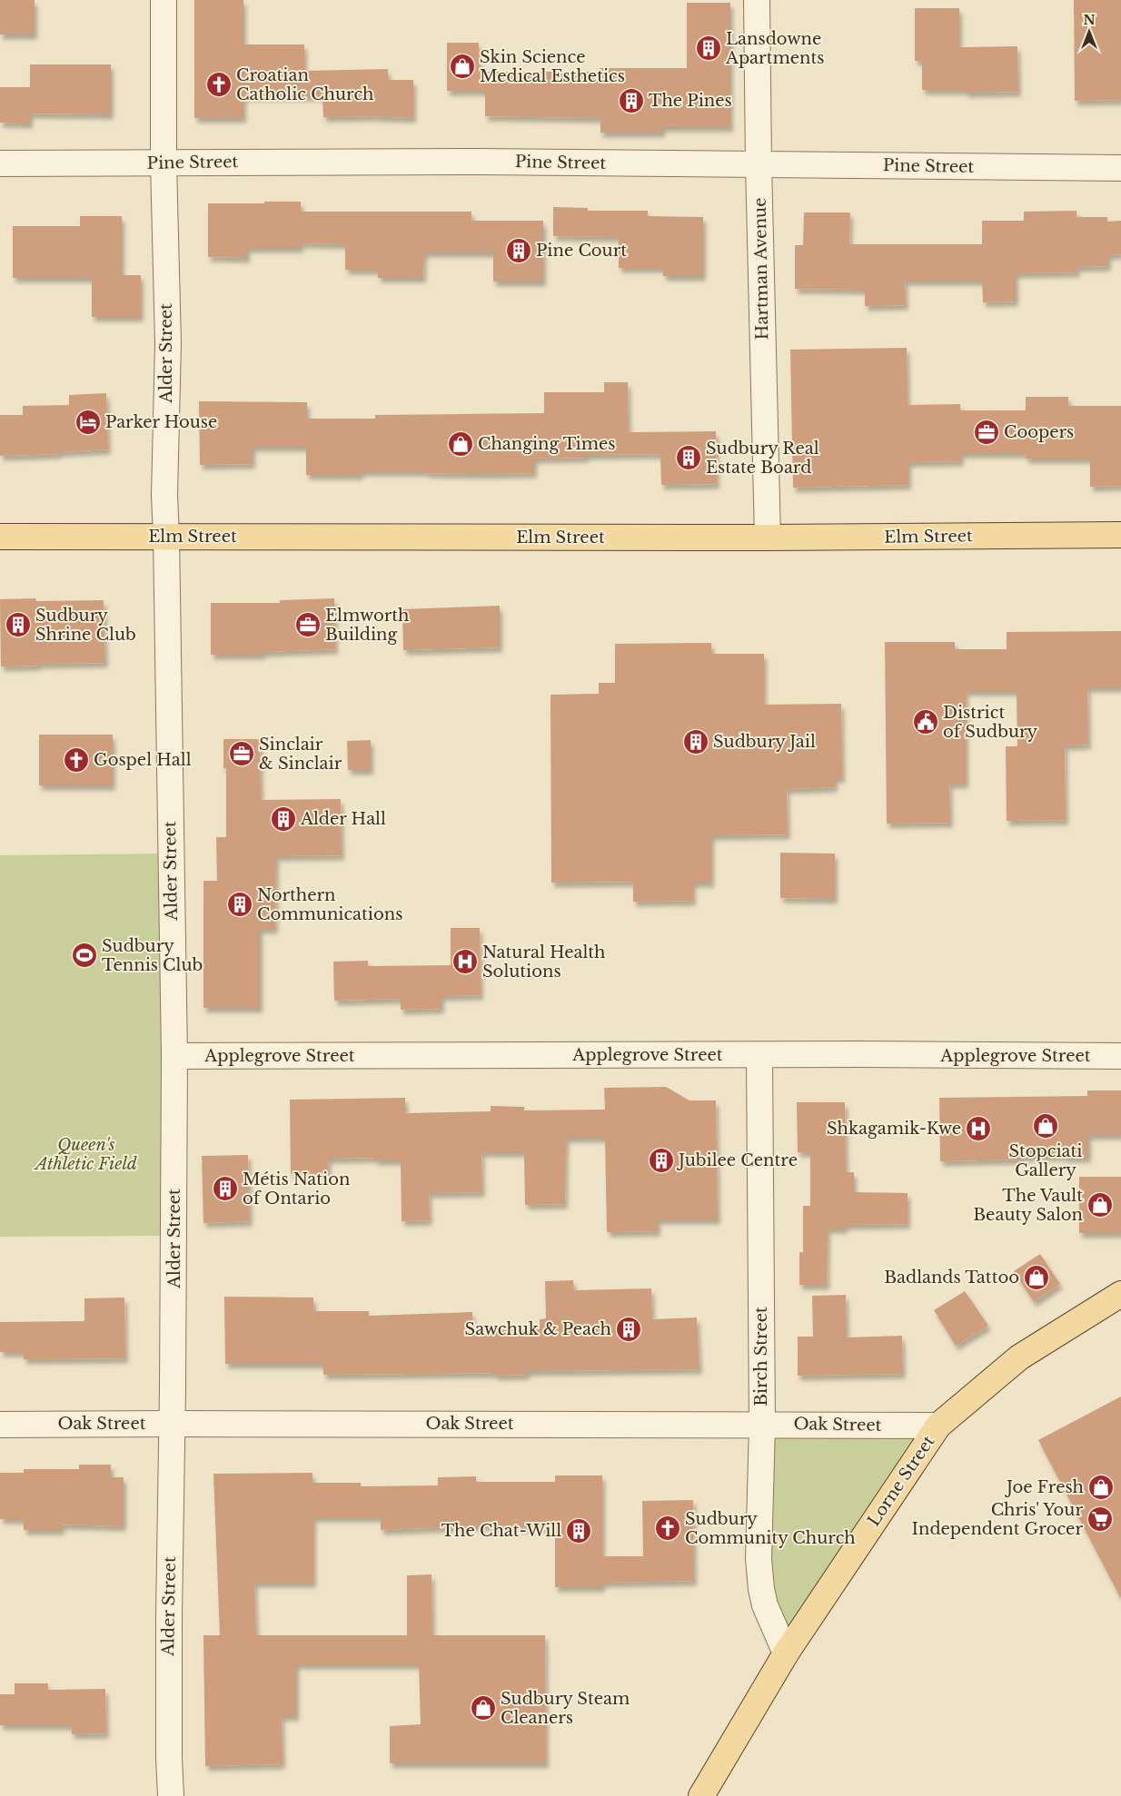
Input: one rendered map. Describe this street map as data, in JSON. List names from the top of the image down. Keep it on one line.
{"streets":{"main road":["Elm Street","Lorne Street"],"street":["Pine Street","Hartman Avenue","Alder Street","Applegrove Street","Birch Street","Oak Street"]},"crossings":[["Pine Street","Hartman Avenue"],["Pine Street","Alder Street"],["Hartman Avenue","Elm Street"],["Alder Street","Elm Street"],["Alder Street","Applegrove Street"],["Alder Street","Oak Street"],["Applegrove Street","Birch Street"],["Birch Street","Oak Street"],["Birch Street","Lorne Street"],["Oak Street","Lorne Street"]],"parks":["Queen's Athletic Field"],"places":{"building":["Lansdowne Apartments","The Pines","Pine Court","Sudbury Real Estate Board","Sudbury Shrine Club","Sudbury Jail","Alder Hall","Northern Communications","Jubilee Centre","Métis Nation of Ontario","Sawchuk & Peach","The Chat-Will"],"shop":["Skin Science Medical Esthetics","Changing Times","Stopciati Gallery","The Vault Beauty Salon","Badlands Tattoo","Joe Fresh","Sudbury Steam Cleaners"],"church":["Croatian Catholic Church","Gospel Hall","Sudbury Community Church"],"hotel":["Parker House"],"office":["Coopers","Elmworth Building","Sinclair & Sinclair"],"public building":["District of Sudbury"],"sports":["Sudbury Tennis Club"],"hospital":["Natural Health Solutions","Shkagamik-Kwe"],"supermarket":["Chris' Your Independent Grocer"]},"north":"top"}
